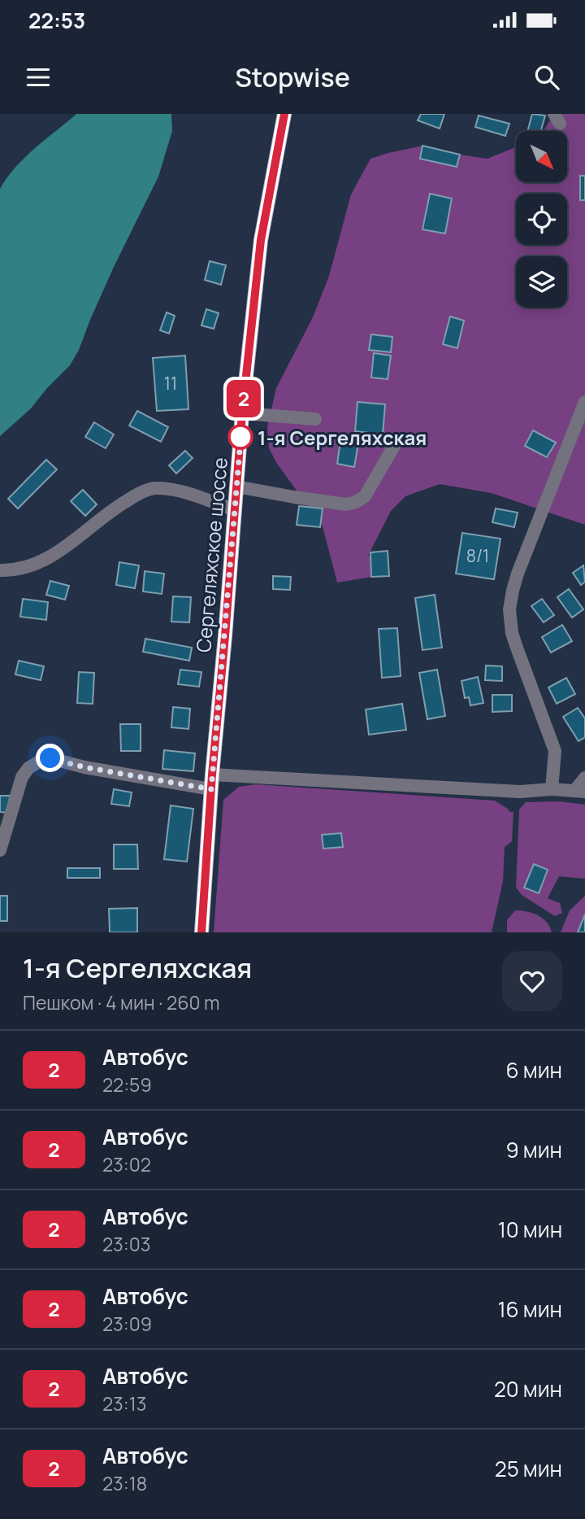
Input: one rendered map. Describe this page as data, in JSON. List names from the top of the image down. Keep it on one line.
{"streets":{"main road":["Сергеляхское шоссе"]},"places":["1-я Сергеляхская"],"lines":["bus line 2"],"house_numbers":["11","8/1"],"north":"bottom right","page":{"status":"22:53","header":"Stopwise","on_map":"2","heading":["1-я Сергеляхская","Пешком · 4 мин · 260 m"],"list":[{"mark":"2","name":"Автобус","note":"22:59","value":"6 мин"},{"mark":"2","name":"Автобус","note":"23:02","value":"9 мин"},{"mark":"2","name":"Автобус","note":"23:03","value":"10 мин"},{"mark":"2","name":"Автобус","note":"23:09","value":"16 мин"},{"mark":"2","name":"Автобус","note":"23:13","value":"20 мин"},{"mark":"2","name":"Автобус","note":"23:18","value":"25 мин"}]}}
